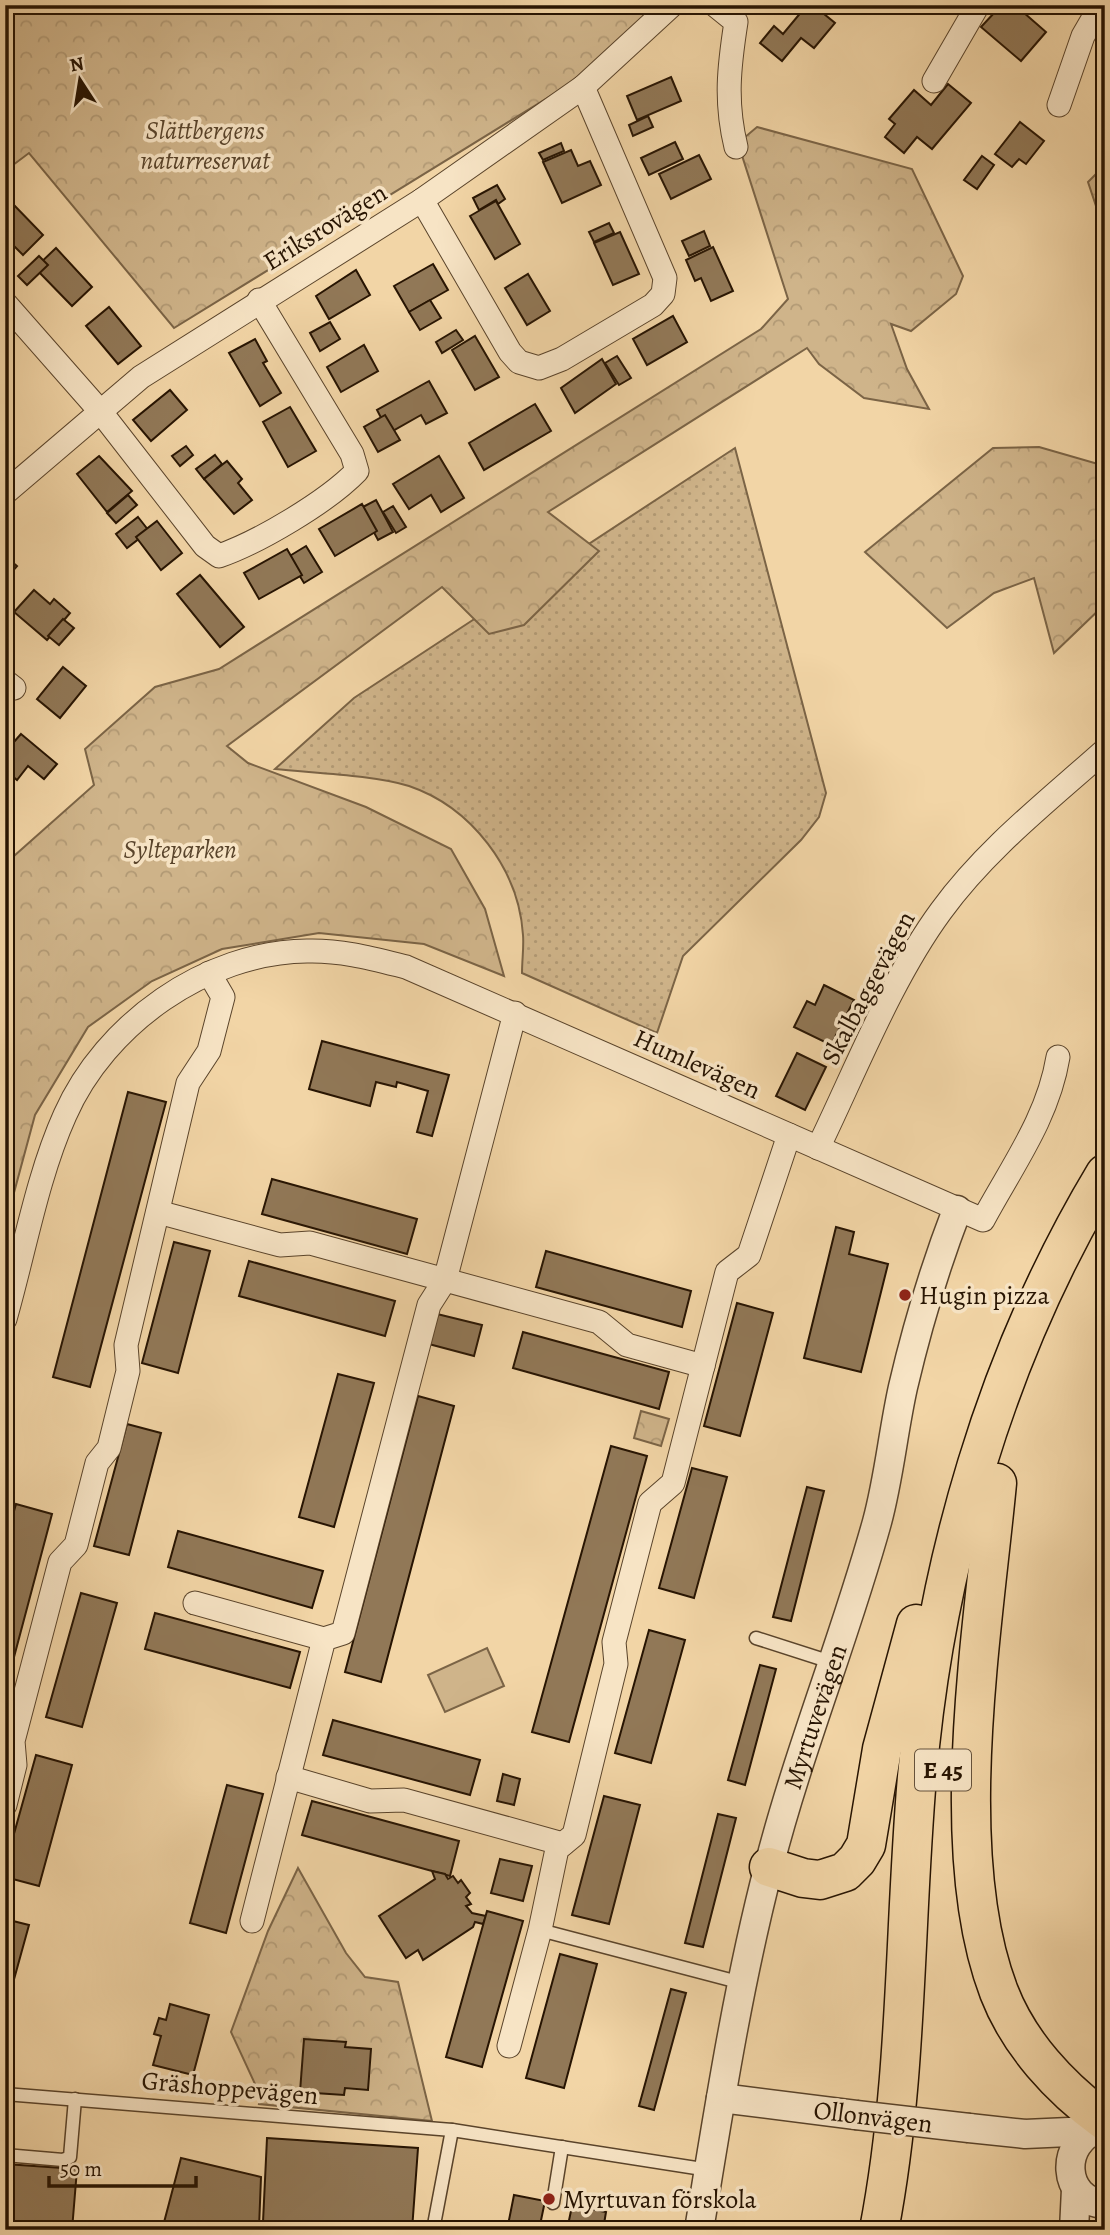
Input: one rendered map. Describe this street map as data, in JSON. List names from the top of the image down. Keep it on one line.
{"streets":{"highway":["E 45"],"street":["Eriksrovägen","Skalbaggevägen","Humlevägen","Myrtuvevägen","Ollonvägen"],"lane":["Gräshoppevägen"]},"crossings":[["Skalbaggevägen","Humlevägen"],["Humlevägen","Myrtuvevägen"],["Myrtuvevägen","Gräshoppevägen"],["Myrtuvevägen","Ollonvägen"]],"parks":["Slättbergens naturreservat","Sylteparken"],"places":["Hugin pizza","Myrtuvan förskola"],"scale_bar":"50 m","north":"top"}
